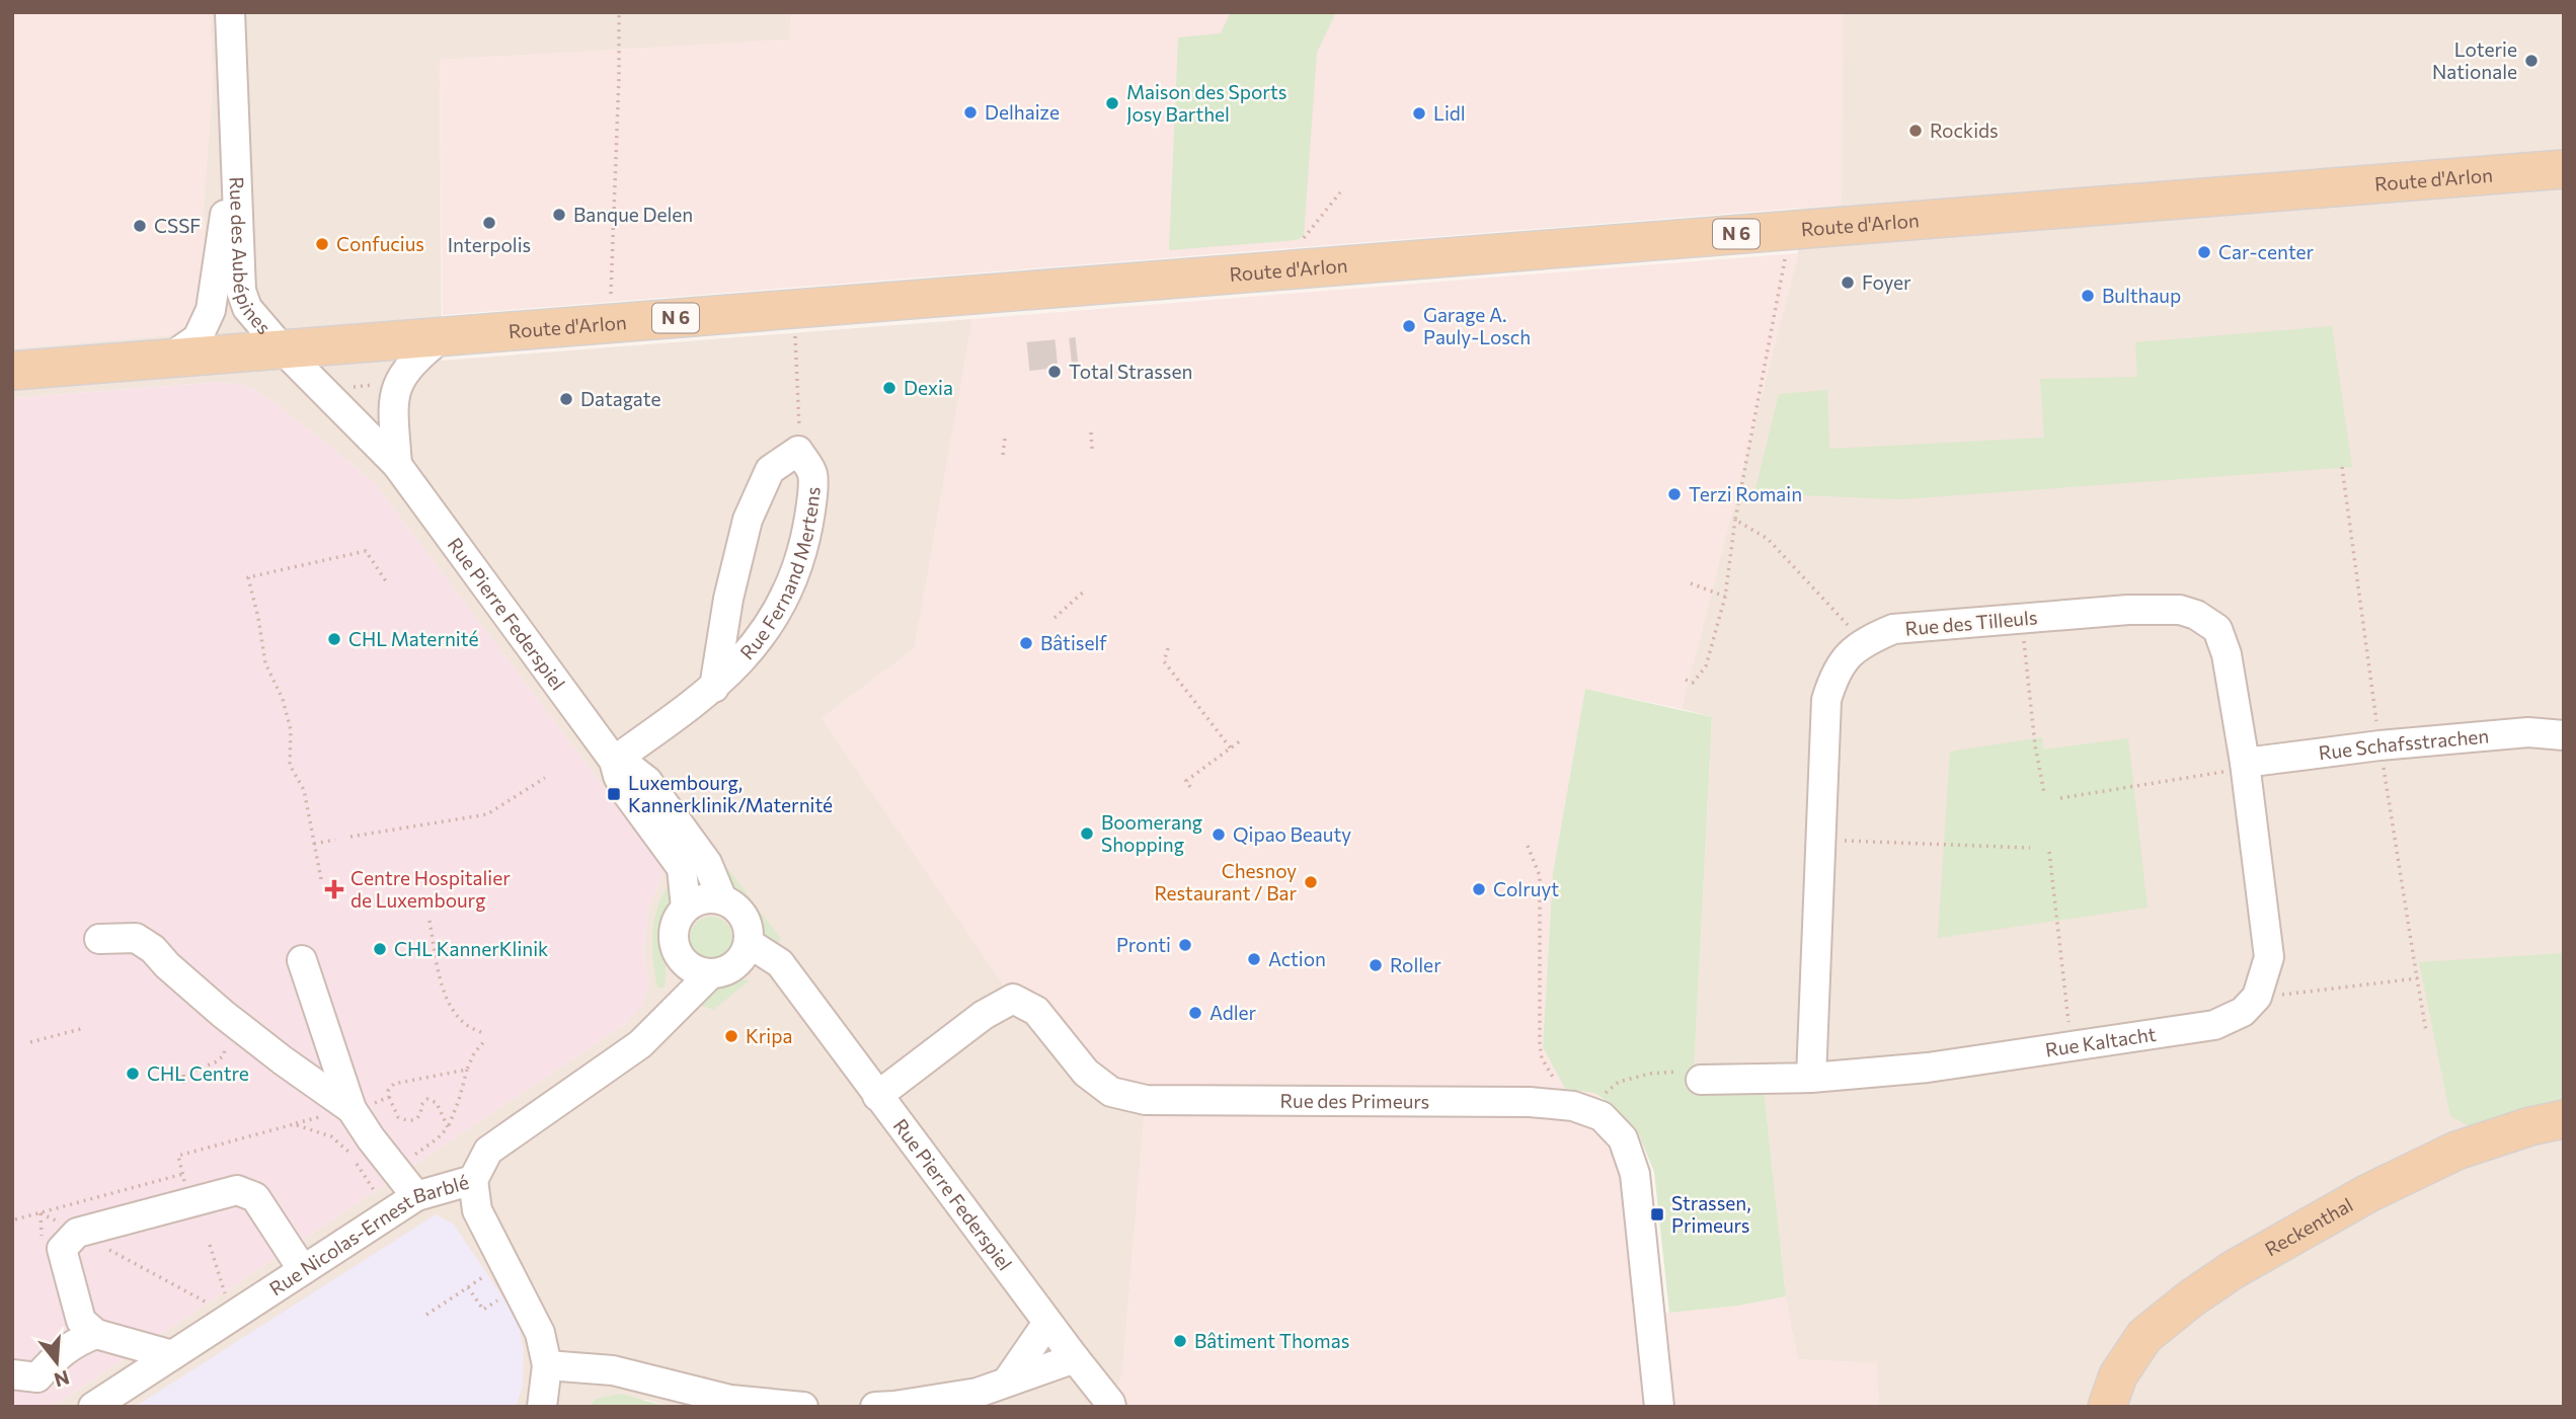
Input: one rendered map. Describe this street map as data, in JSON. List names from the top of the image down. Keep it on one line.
{"streets":{"main road":["Route d'Arlon","N 6","Reckenthal"],"street":["Rue des Aubépines","Rue Fernand Mertens","Rue Pierre Federspiel","Rue des Tilleuls","Rue Schafsstrachen","Rue Kaltacht","Rue des Primeurs","Rue Nicolas-Ernest Barblé"]},"crossings":[["Route d'Arlon","Rue des Aubépines"],["Route d'Arlon","Rue Pierre Federspiel"],["Rue des Aubépines","Rue Pierre Federspiel"],["Rue Fernand Mertens","Rue Pierre Federspiel"],["Rue Pierre Federspiel","Rue des Primeurs"],["Rue Pierre Federspiel","Rue Nicolas-Ernest Barblé"],["Rue des Tilleuls","Rue Schafsstrachen"],["Rue des Tilleuls","Rue Kaltacht"]],"places":{"other":["Loterie Nationale","Maison des Sports Josy Barthel","Delhaize","Lidl","Rockids","Banque Delen","Interpolis","CSSF","Confucius","Car-center","Foyer","Bulthaup","Garage A. Pauly-Losch","Total Strassen","Dexia","Datagate","Terzi Romain","CHL Maternité","Bâtiself","Boomerang Shopping","Qipao Beauty","Chesnoy Restaurant / Bar","Colruyt","Pronti","CHL KannerKlinik","Action","Roller","Adler","Kripa","CHL Centre","Bâtiment Thomas"],"transit":["Luxembourg, Kannerklinik/Maternité","Strassen, Primeurs"],"health":["Centre Hospitalier de Luxembourg"]},"north":"bottom"}
